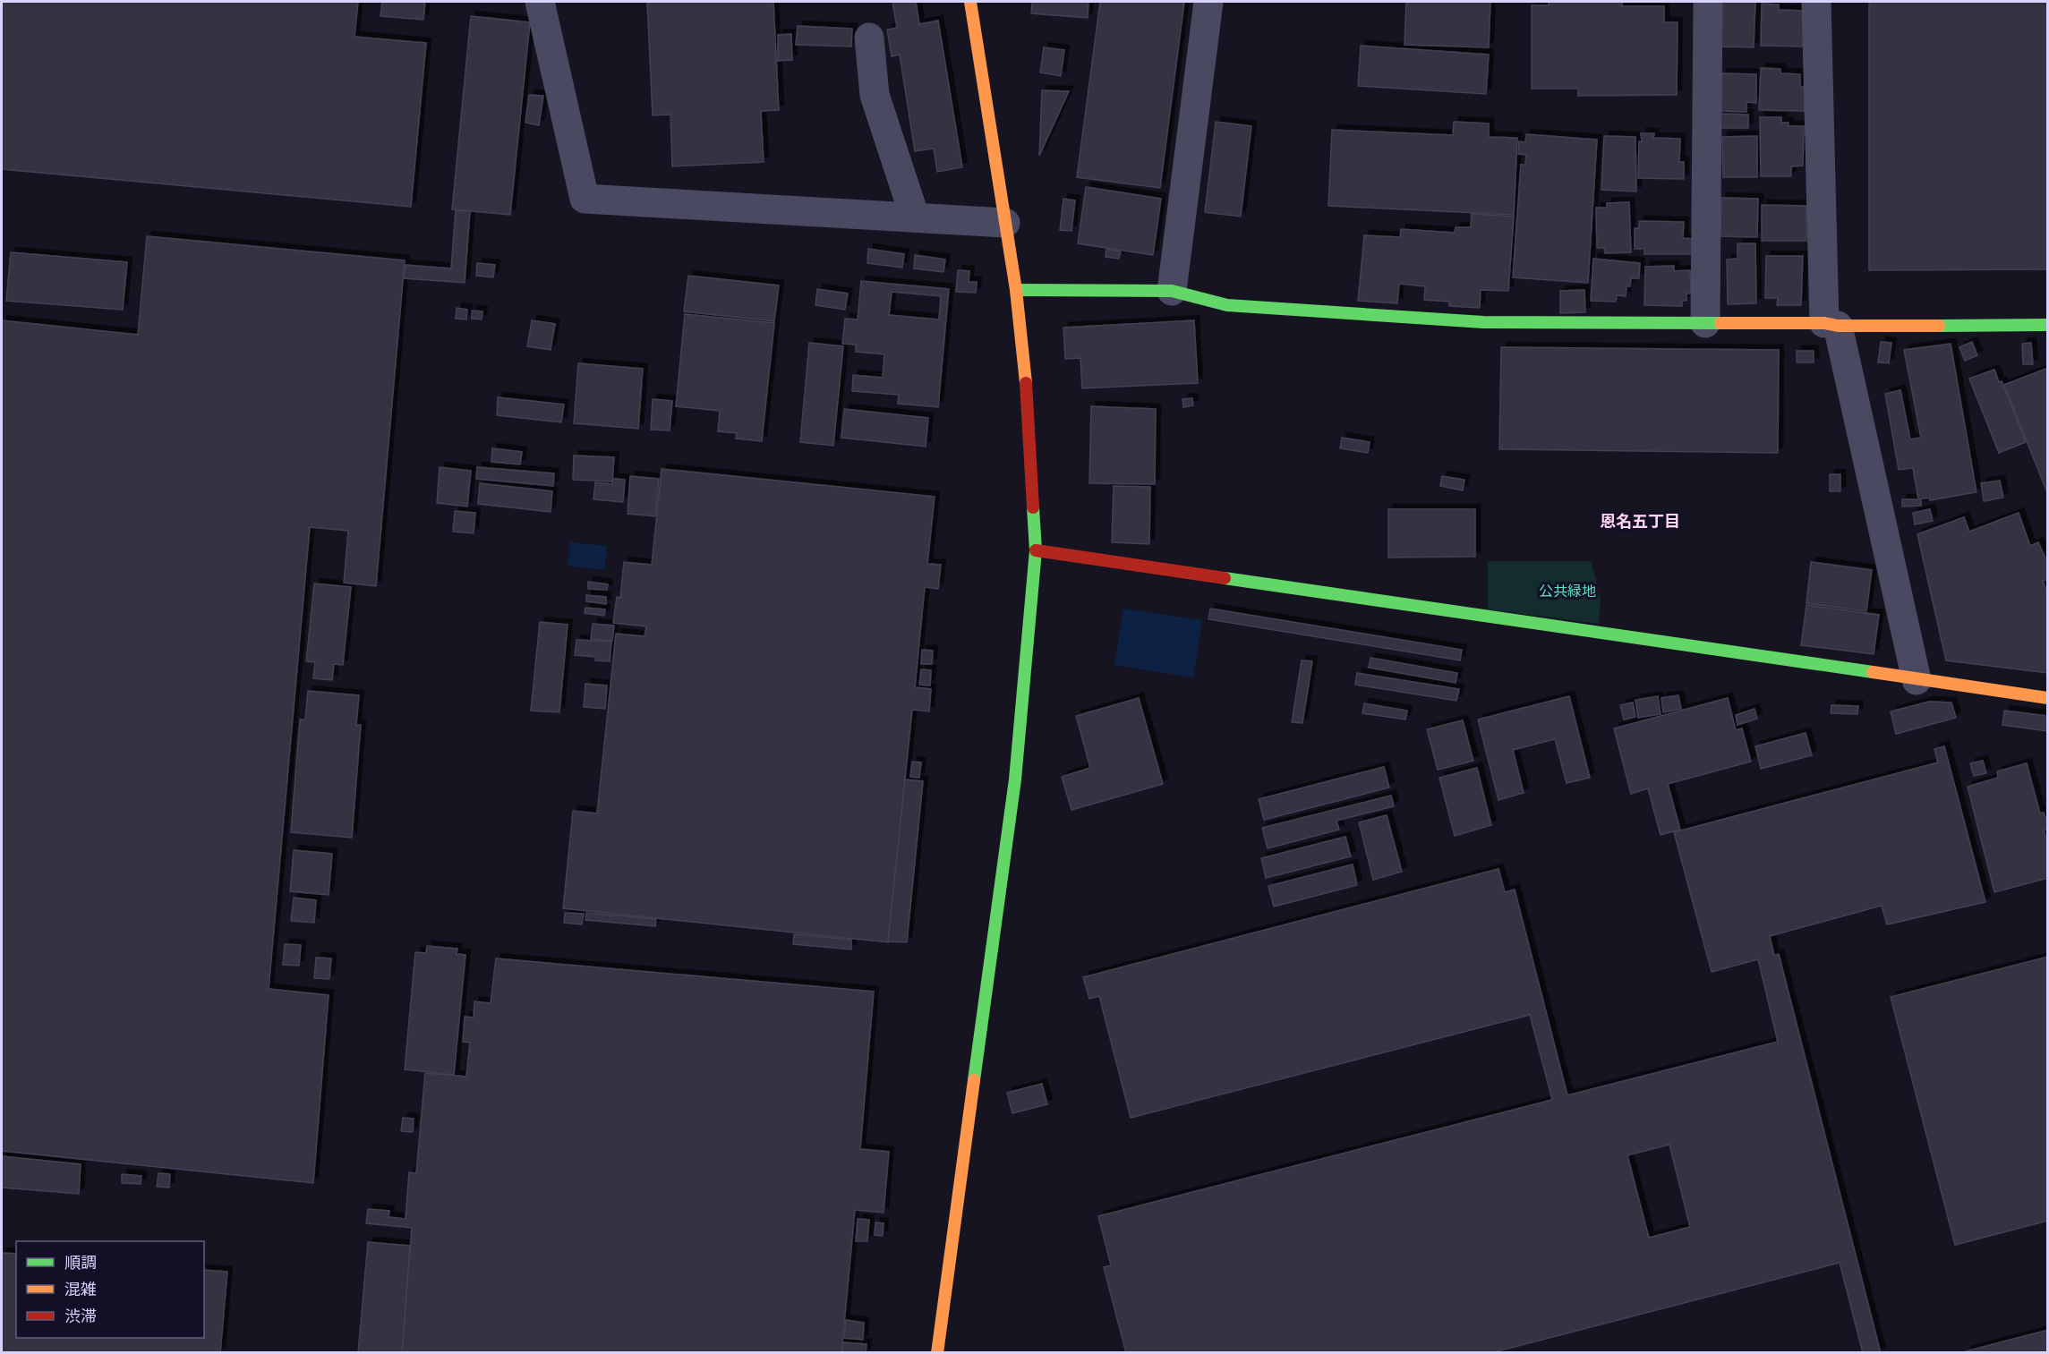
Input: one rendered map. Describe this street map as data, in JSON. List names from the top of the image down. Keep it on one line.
{"districts":["恩名五丁目"],"parks":["公共緑地"],"legend":["順調","混雑","渋滞"]}
